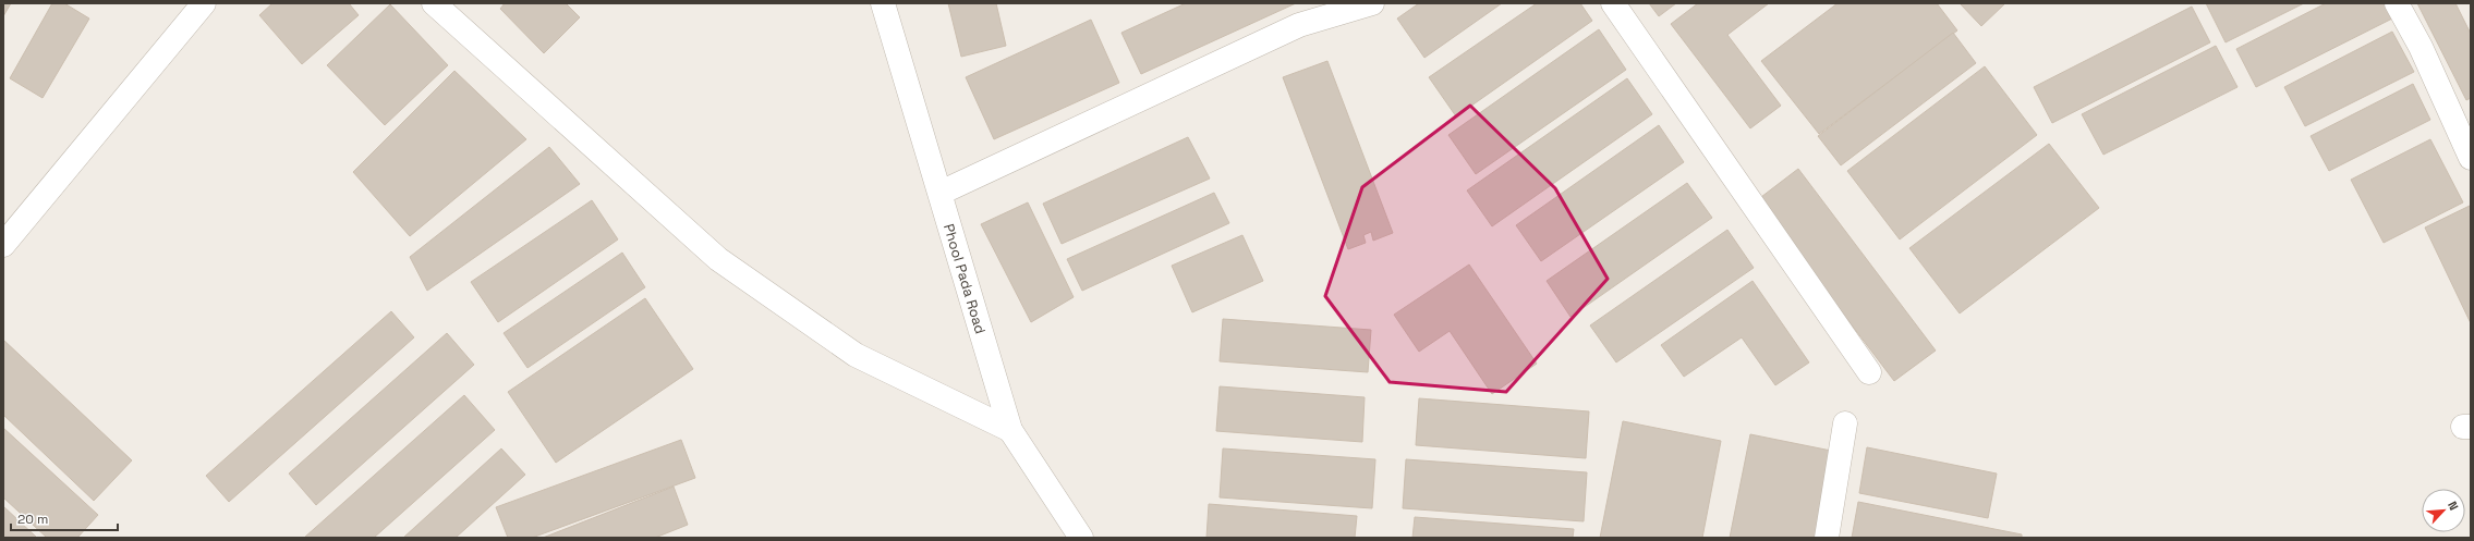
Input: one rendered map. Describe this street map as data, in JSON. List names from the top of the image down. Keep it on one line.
{"streets":{"street":["Phool Pada Road"]},"scale_bar":"20 m","north":"top right"}
